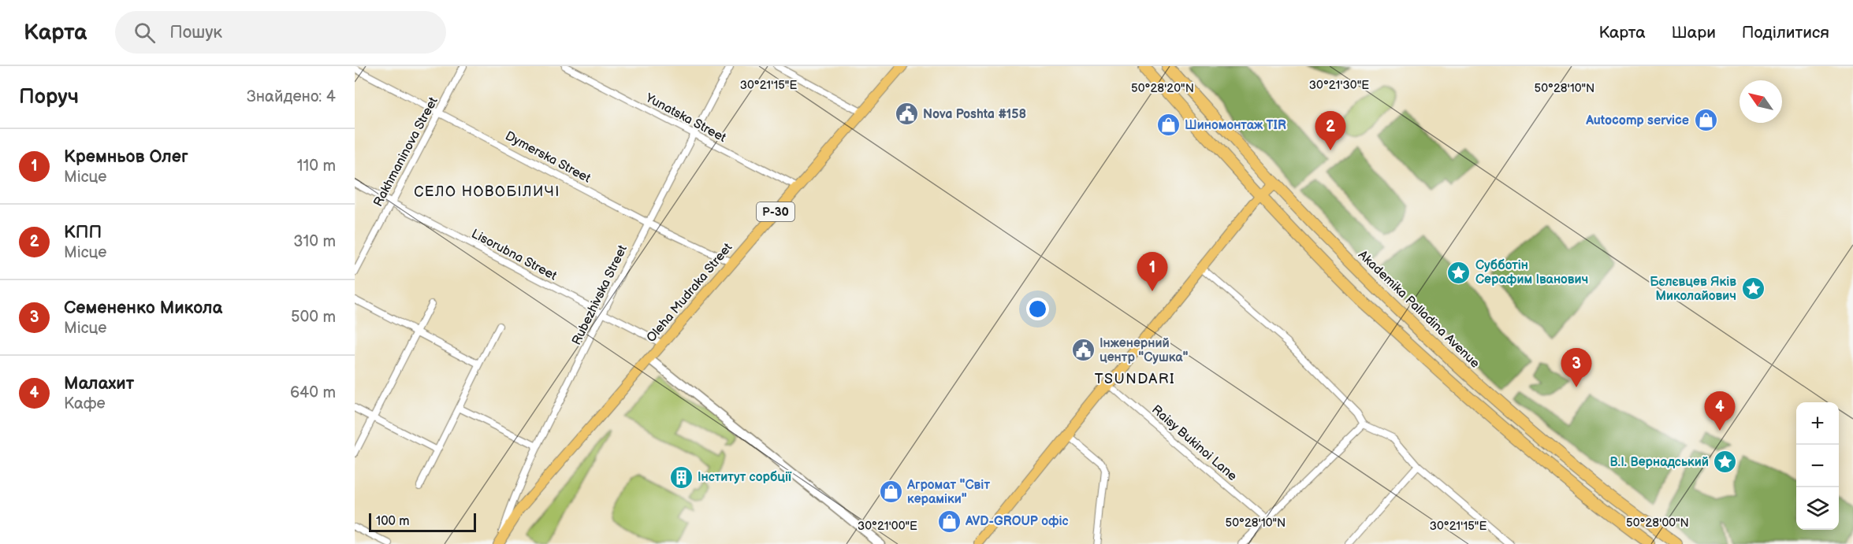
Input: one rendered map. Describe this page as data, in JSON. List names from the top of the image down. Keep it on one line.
{"streets":{"highway":["Akademika Palladina Avenue"],"main road":["Р-30","Oleha Mudraka Street"],"street":["Yunatska Street","Rakhmaninova Street","Dymerska Street","Lisorubna Street","Rubezhivska Street","Raisy Bukinoi Lane"]},"crossings":[["Yunatska Street","Oleha Mudraka Street"],["Yunatska Street","Rubezhivska Street"],["Rakhmaninova Street","Dymerska Street"],["Rakhmaninova Street","Lisorubna Street"],["Dymerska Street","Oleha Mudraka Street"],["Dymerska Street","Rubezhivska Street"],["Lisorubna Street","Oleha Mudraka Street"],["Lisorubna Street","Rubezhivska Street"],["Oleha Mudraka Street","Rubezhivska Street"]],"districts":["СЕЛО НОВОБІЛИЧІ","TSUNDARI"],"places":{"public building":["Nova Poshta #158","Інженерний центр \"Сушка\""],"shop":["Autocomp service","Шиномонтаж TIR","Агромат \"Світ кераміки\"","AVD-GROUP офіс"],"place":["Субботін Серафим Іванович","Бєлєвцев Яків Миколайович","В.І. Вернадський"],"building":["Інститут сорбції"]},"scale_bar":"100 m","north":"top left","page":{"header":"Карта","search":"Пошук","nav":["Карта","Шари","Поділитися"],"heading":["Поруч","Знайдено: 4"],"pins":["2","1","3","4"],"list":[{"mark":"1","name":"Кремньов Олег","note":"Місце","value":"110 m"},{"mark":"2","name":"КПП","note":"Місце","value":"310 m"},{"mark":"3","name":"Семененко Микола","note":"Місце","value":"500 m"},{"mark":"4","name":"Малахит","note":"Кафе","value":"640 m"}],"map_buttons":["+","−"],"scale":"100 m"},"coordinates":["30°21'15\"E","30°21'30\"E","50°28'20\"N","50°28'10\"N","50°28'00\"N","30°21'00\"E"]}
